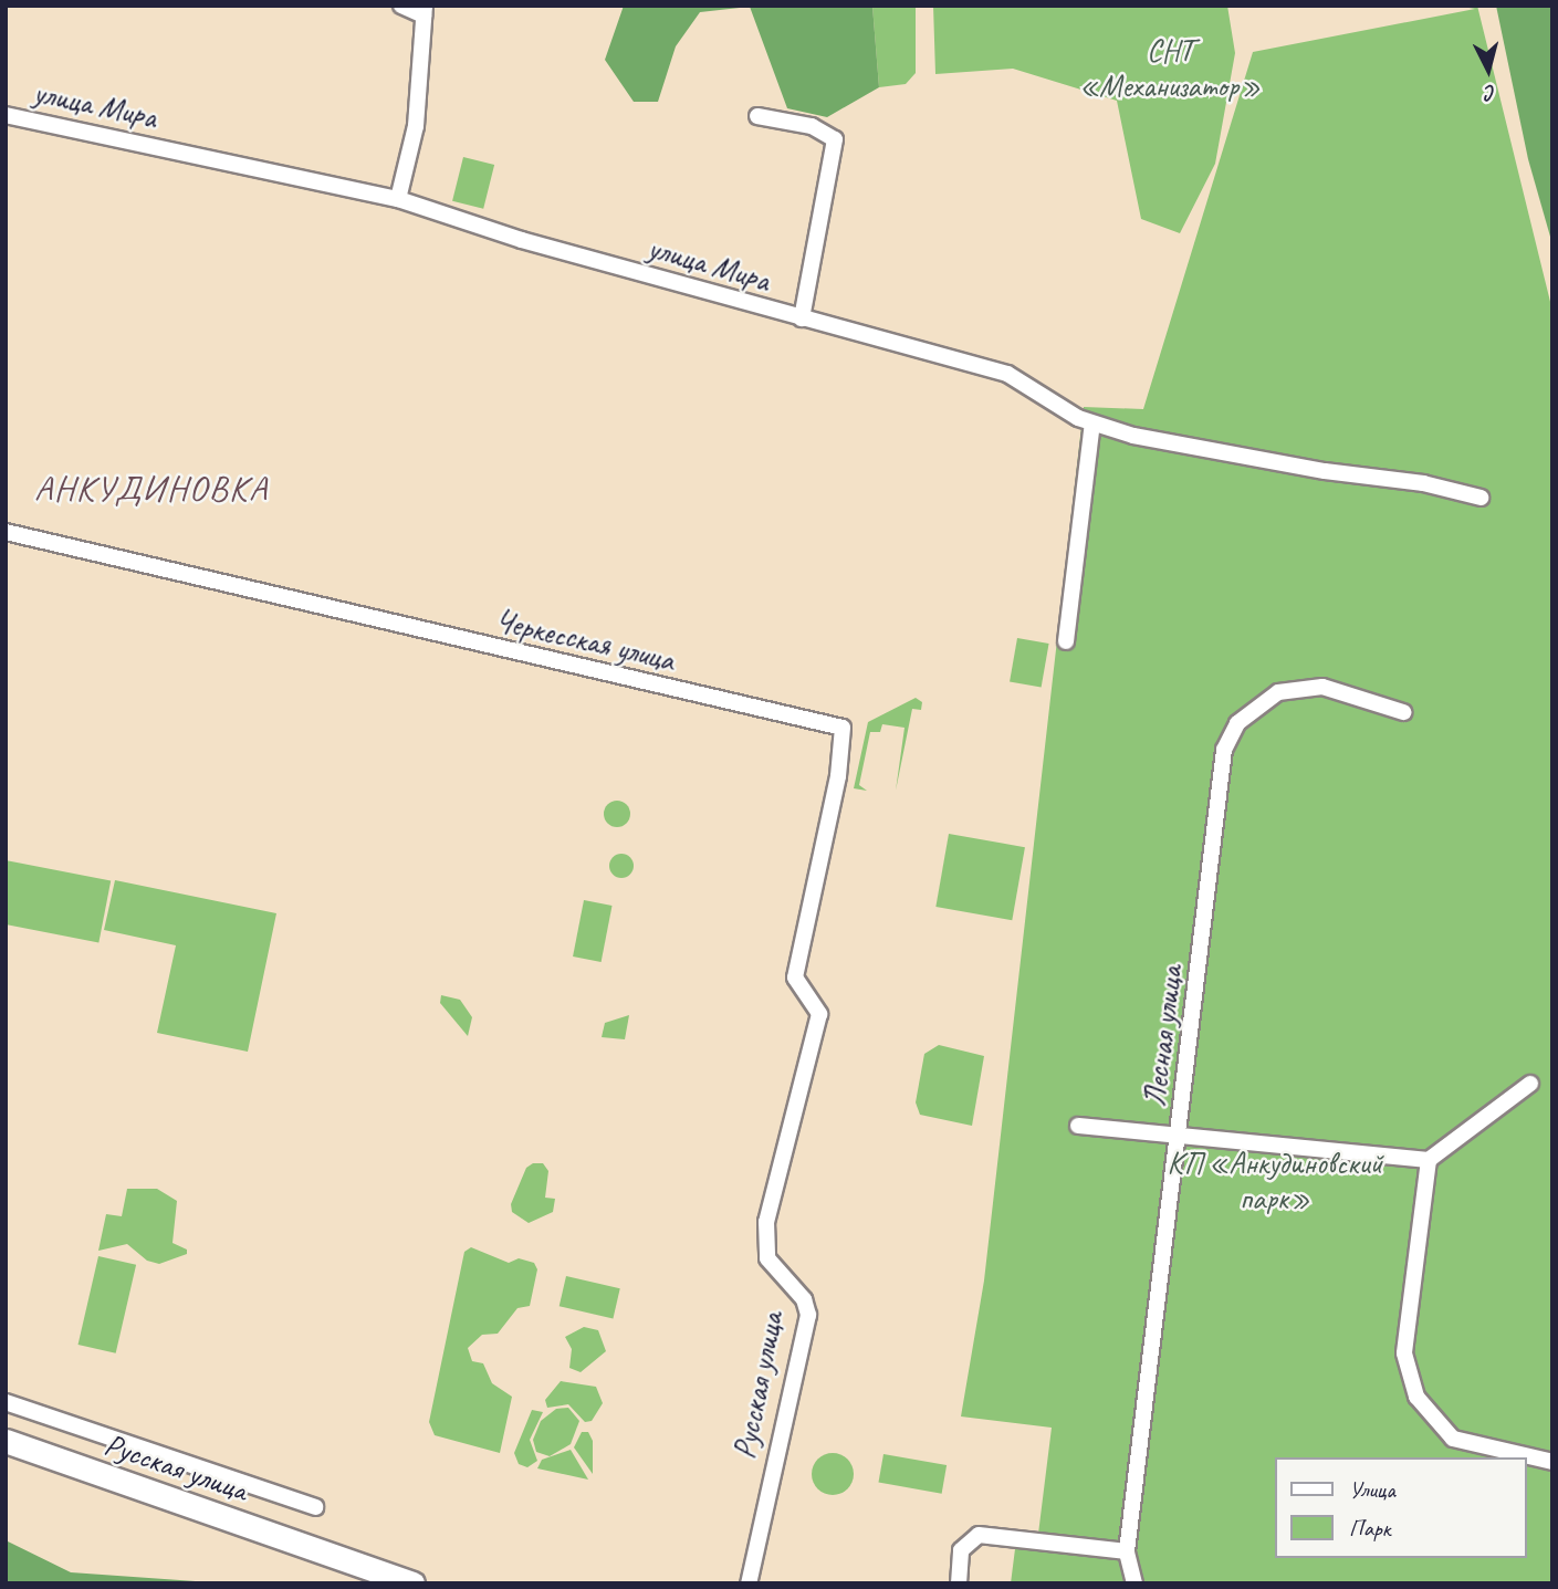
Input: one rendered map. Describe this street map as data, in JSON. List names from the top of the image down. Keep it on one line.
{"streets":{"street":["улица Мира","Черкесская улица","Лесная улица","Русская улица"]},"crossings":[["Черкесская улица","Русская улица"]],"districts":["АНКУДИНОВКА"],"parks":["СНТ «Механизатор»","КП «Анкудиновский парк»"],"legend":["Улица","Парк"],"north":"bottom"}
